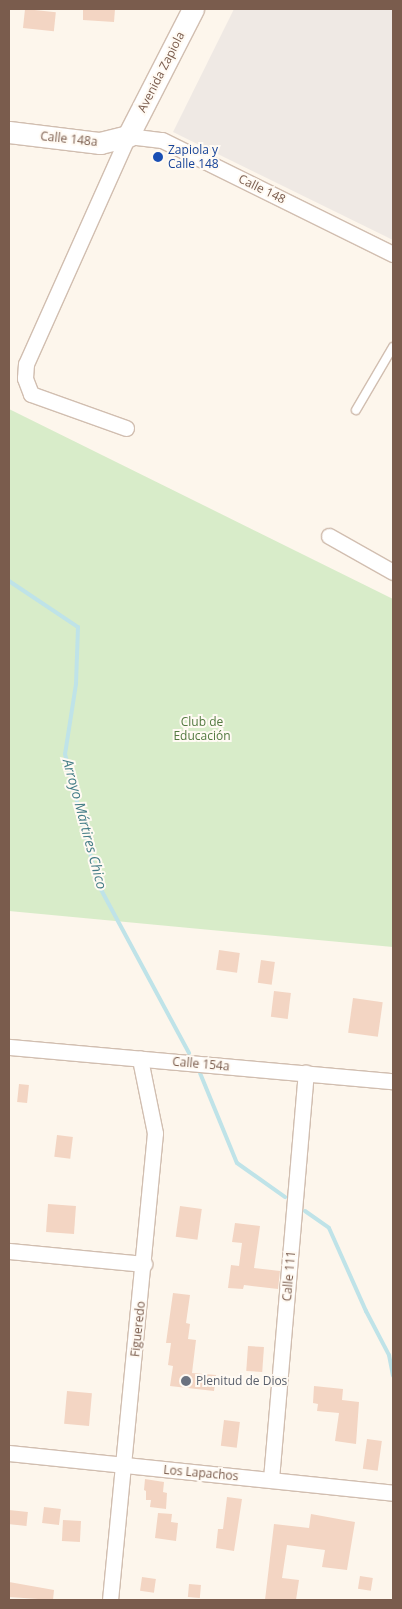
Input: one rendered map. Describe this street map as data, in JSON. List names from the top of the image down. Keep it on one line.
{"streets":{"street":["Avenida Zapiola","Calle 148a","Calle 148","Calle 154a","Calle 111","Figueredo","Los Lapachos"]},"crossings":[["Avenida Zapiola","Calle 148a"],["Avenida Zapiola","Calle 148"],["Calle 148a","Calle 148"],["Calle 154a","Calle 111"],["Calle 154a","Figueredo"],["Calle 111","Los Lapachos"],["Figueredo","Los Lapachos"]],"water":["Arroyo Mártires Chico"],"parks":["Club de Educación"],"places":["Zapiola y Calle 148","Plenitud de Dios"]}
